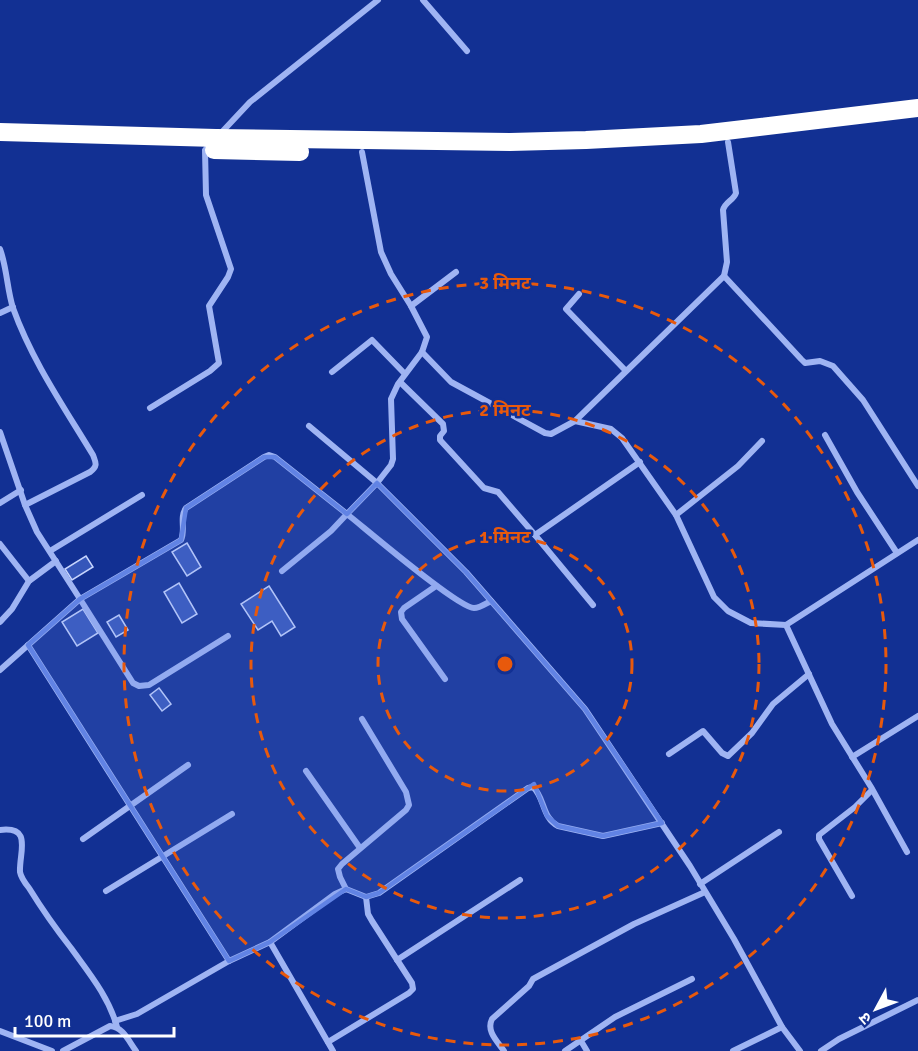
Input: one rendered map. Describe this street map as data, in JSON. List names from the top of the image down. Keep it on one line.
{"scale_bar":"100 m","north":"bottom left","rings":["3 मिनट","2 मिनट","1 मिनट"]}
